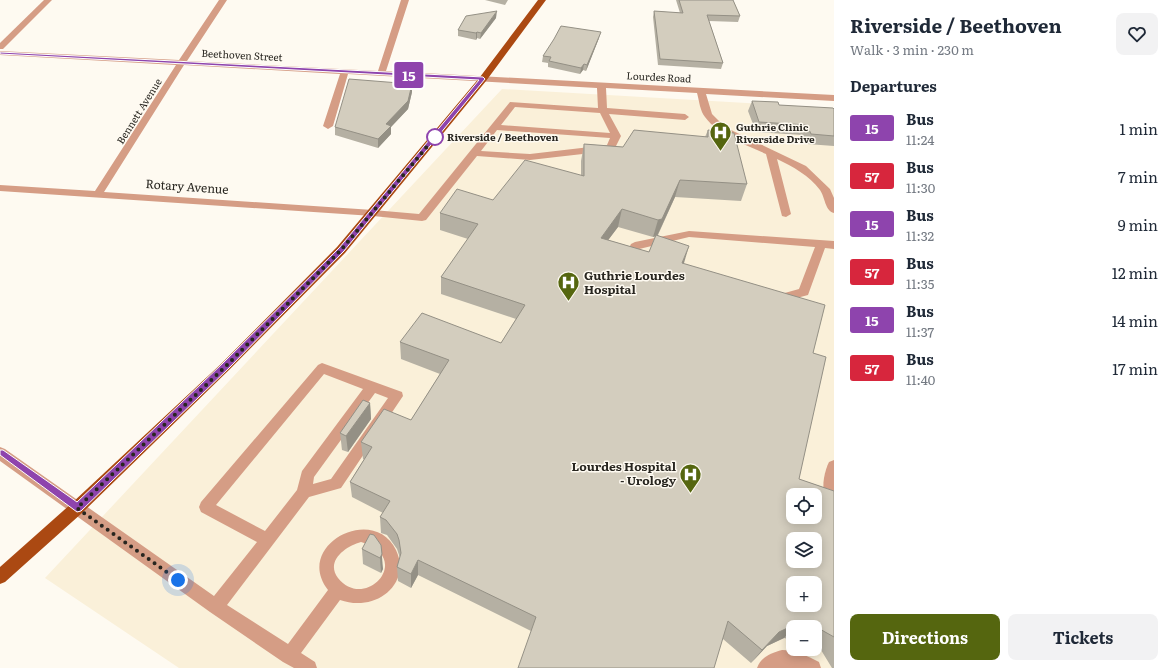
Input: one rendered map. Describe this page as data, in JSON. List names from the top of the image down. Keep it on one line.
{"streets":{"street":["Beethoven Street","Lourdes Road","Bennett Avenue","Rotary Avenue"]},"crossings":[["Beethoven Street","Lourdes Road"],["Beethoven Street","Bennett Avenue"],["Bennett Avenue","Rotary Avenue"]],"places":{"other":["Riverside / Beethoven"],"hospital":["Guthrie Clinic Riverside Drive","Guthrie Lourdes Hospital","Lourdes Hospital - Urology"]},"lines":["bus line 15"],"page":{"on_map":"15","heading":[["Riverside / Beethoven","Walk · 3 min · 230 m"],"Departures"],"list":[{"mark":"15","name":"Bus","note":"11:24","value":"1 min"},{"mark":"57","name":"Bus","note":"11:30","value":"7 min"},{"mark":"15","name":"Bus","note":"11:32","value":"9 min"},{"mark":"57","name":"Bus","note":"11:35","value":"12 min"},{"mark":"15","name":"Bus","note":"11:37","value":"14 min"},{"mark":"57","name":"Bus","note":"11:40","value":"17 min"}],"map_buttons":["+","−"],"buttons":["Directions","Tickets"]}}
